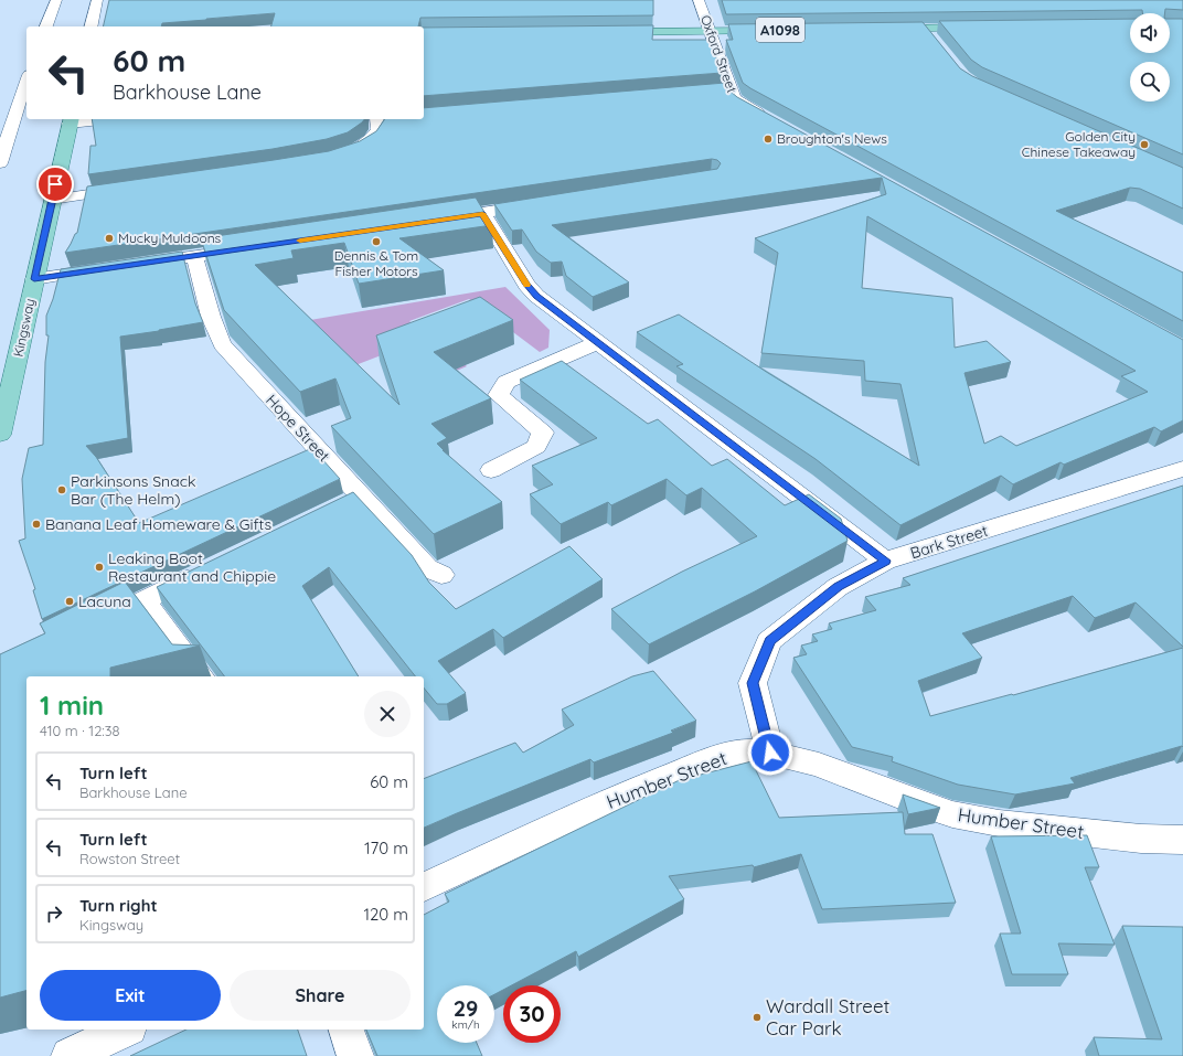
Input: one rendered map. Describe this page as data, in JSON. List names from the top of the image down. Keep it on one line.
{"streets":{"main road":["A1098","Kingsway"],"street":["Oxford Street","Hope Street","Bark Street","Humber Street"]},"crossings":[["A1098","Oxford Street"],["Bark Street","Humber Street"]],"places":["Broughton's News","Golden City Chinese Takeaway","Mucky Muldoons","Dennis & Tom Fisher Motors","Parkinsons Snack Bar (The Helm)","Banana Leaf Homeware & Gifts","Leaking Boot Restaurant and Chippie","Lacuna","Wardall Street Car Park"],"page":{"turn":["60 m","Barkhouse Lane"],"heading":["1 min","410 m · 12:38"],"list":[{"name":"Turn left","note":"Barkhouse Lane","value":"60 m"},{"name":"Turn left","note":"Rowston Street","value":"170 m"},{"name":"Turn right","note":"Kingsway","value":"120 m"}],"buttons":["Exit","Share"],"speed":"29 km/h","limit":"30"}}
